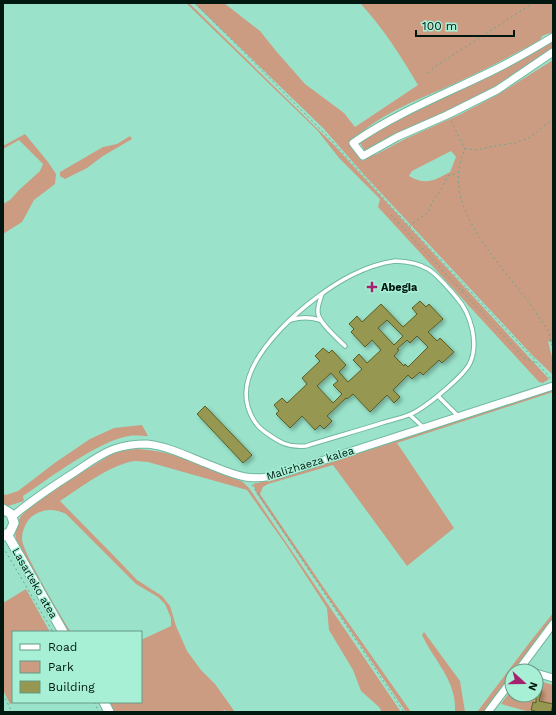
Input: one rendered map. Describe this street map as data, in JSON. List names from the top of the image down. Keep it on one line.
{"streets":{"street":["Malizhaeza kalea","Lasarteko atea"]},"places":{"health":["Abegia"]},"legend":["Road","Park","Building"],"scale_bar":"100 m","north":"right"}
